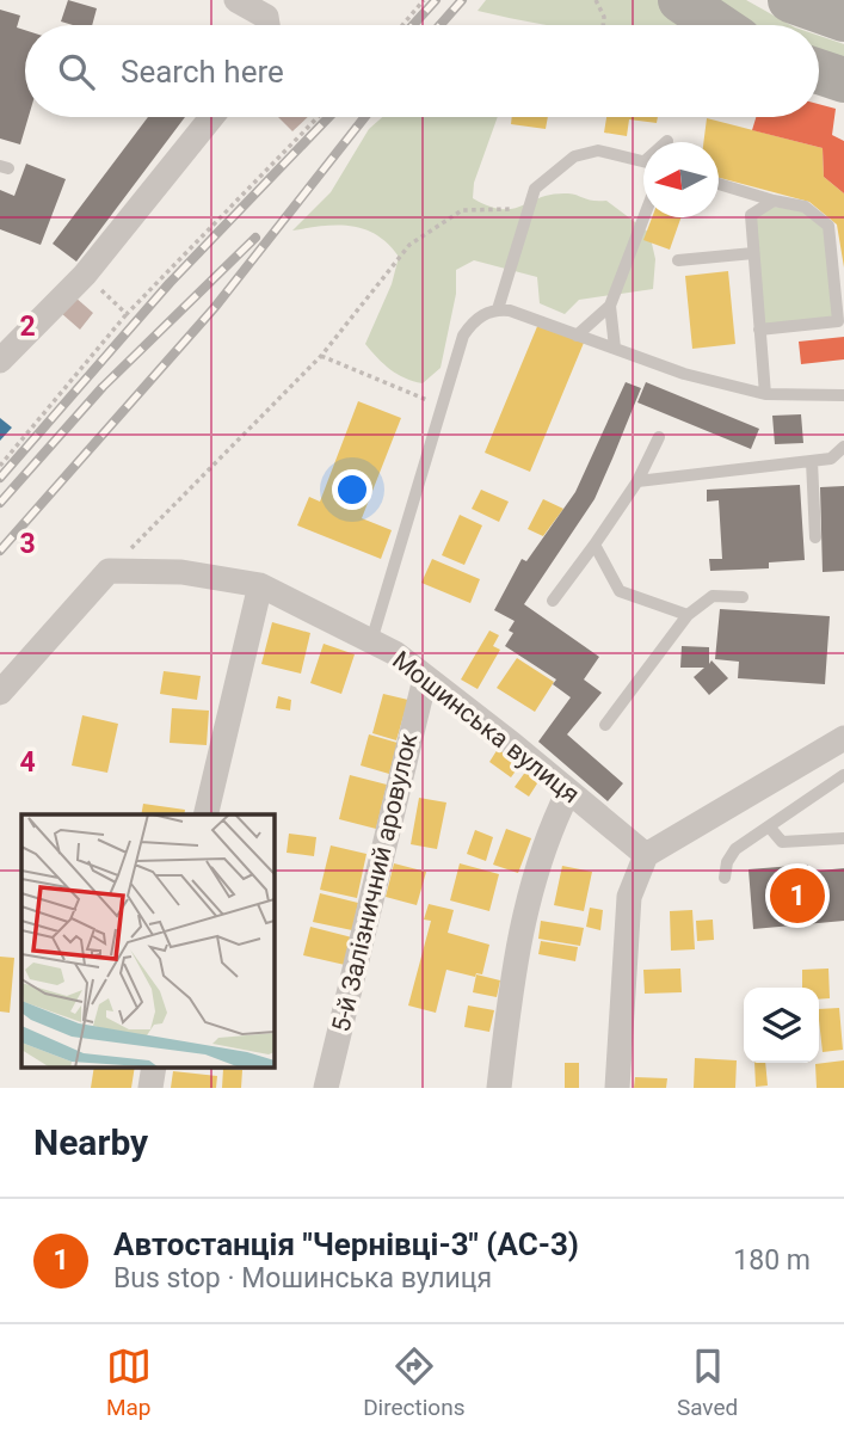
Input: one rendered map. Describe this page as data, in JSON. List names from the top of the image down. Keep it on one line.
{"streets":{"street":["Мошинська вулиця","5-й Залізничний аровулок"]},"crossings":[["Мошинська вулиця","5-й Залізничний аровулок"]],"north":"left","page":{"search":"Search here","pins":"1","heading":"Nearby","list":[{"mark":"1","name":"Автостанція \"Чернівці-3\" (АС-3)","note":"Bus stop · Мошинська вулиця","value":"180 m"}],"nav":["Map","Directions","Saved"]},"grid":{"rows":["2","3","4"]}}
